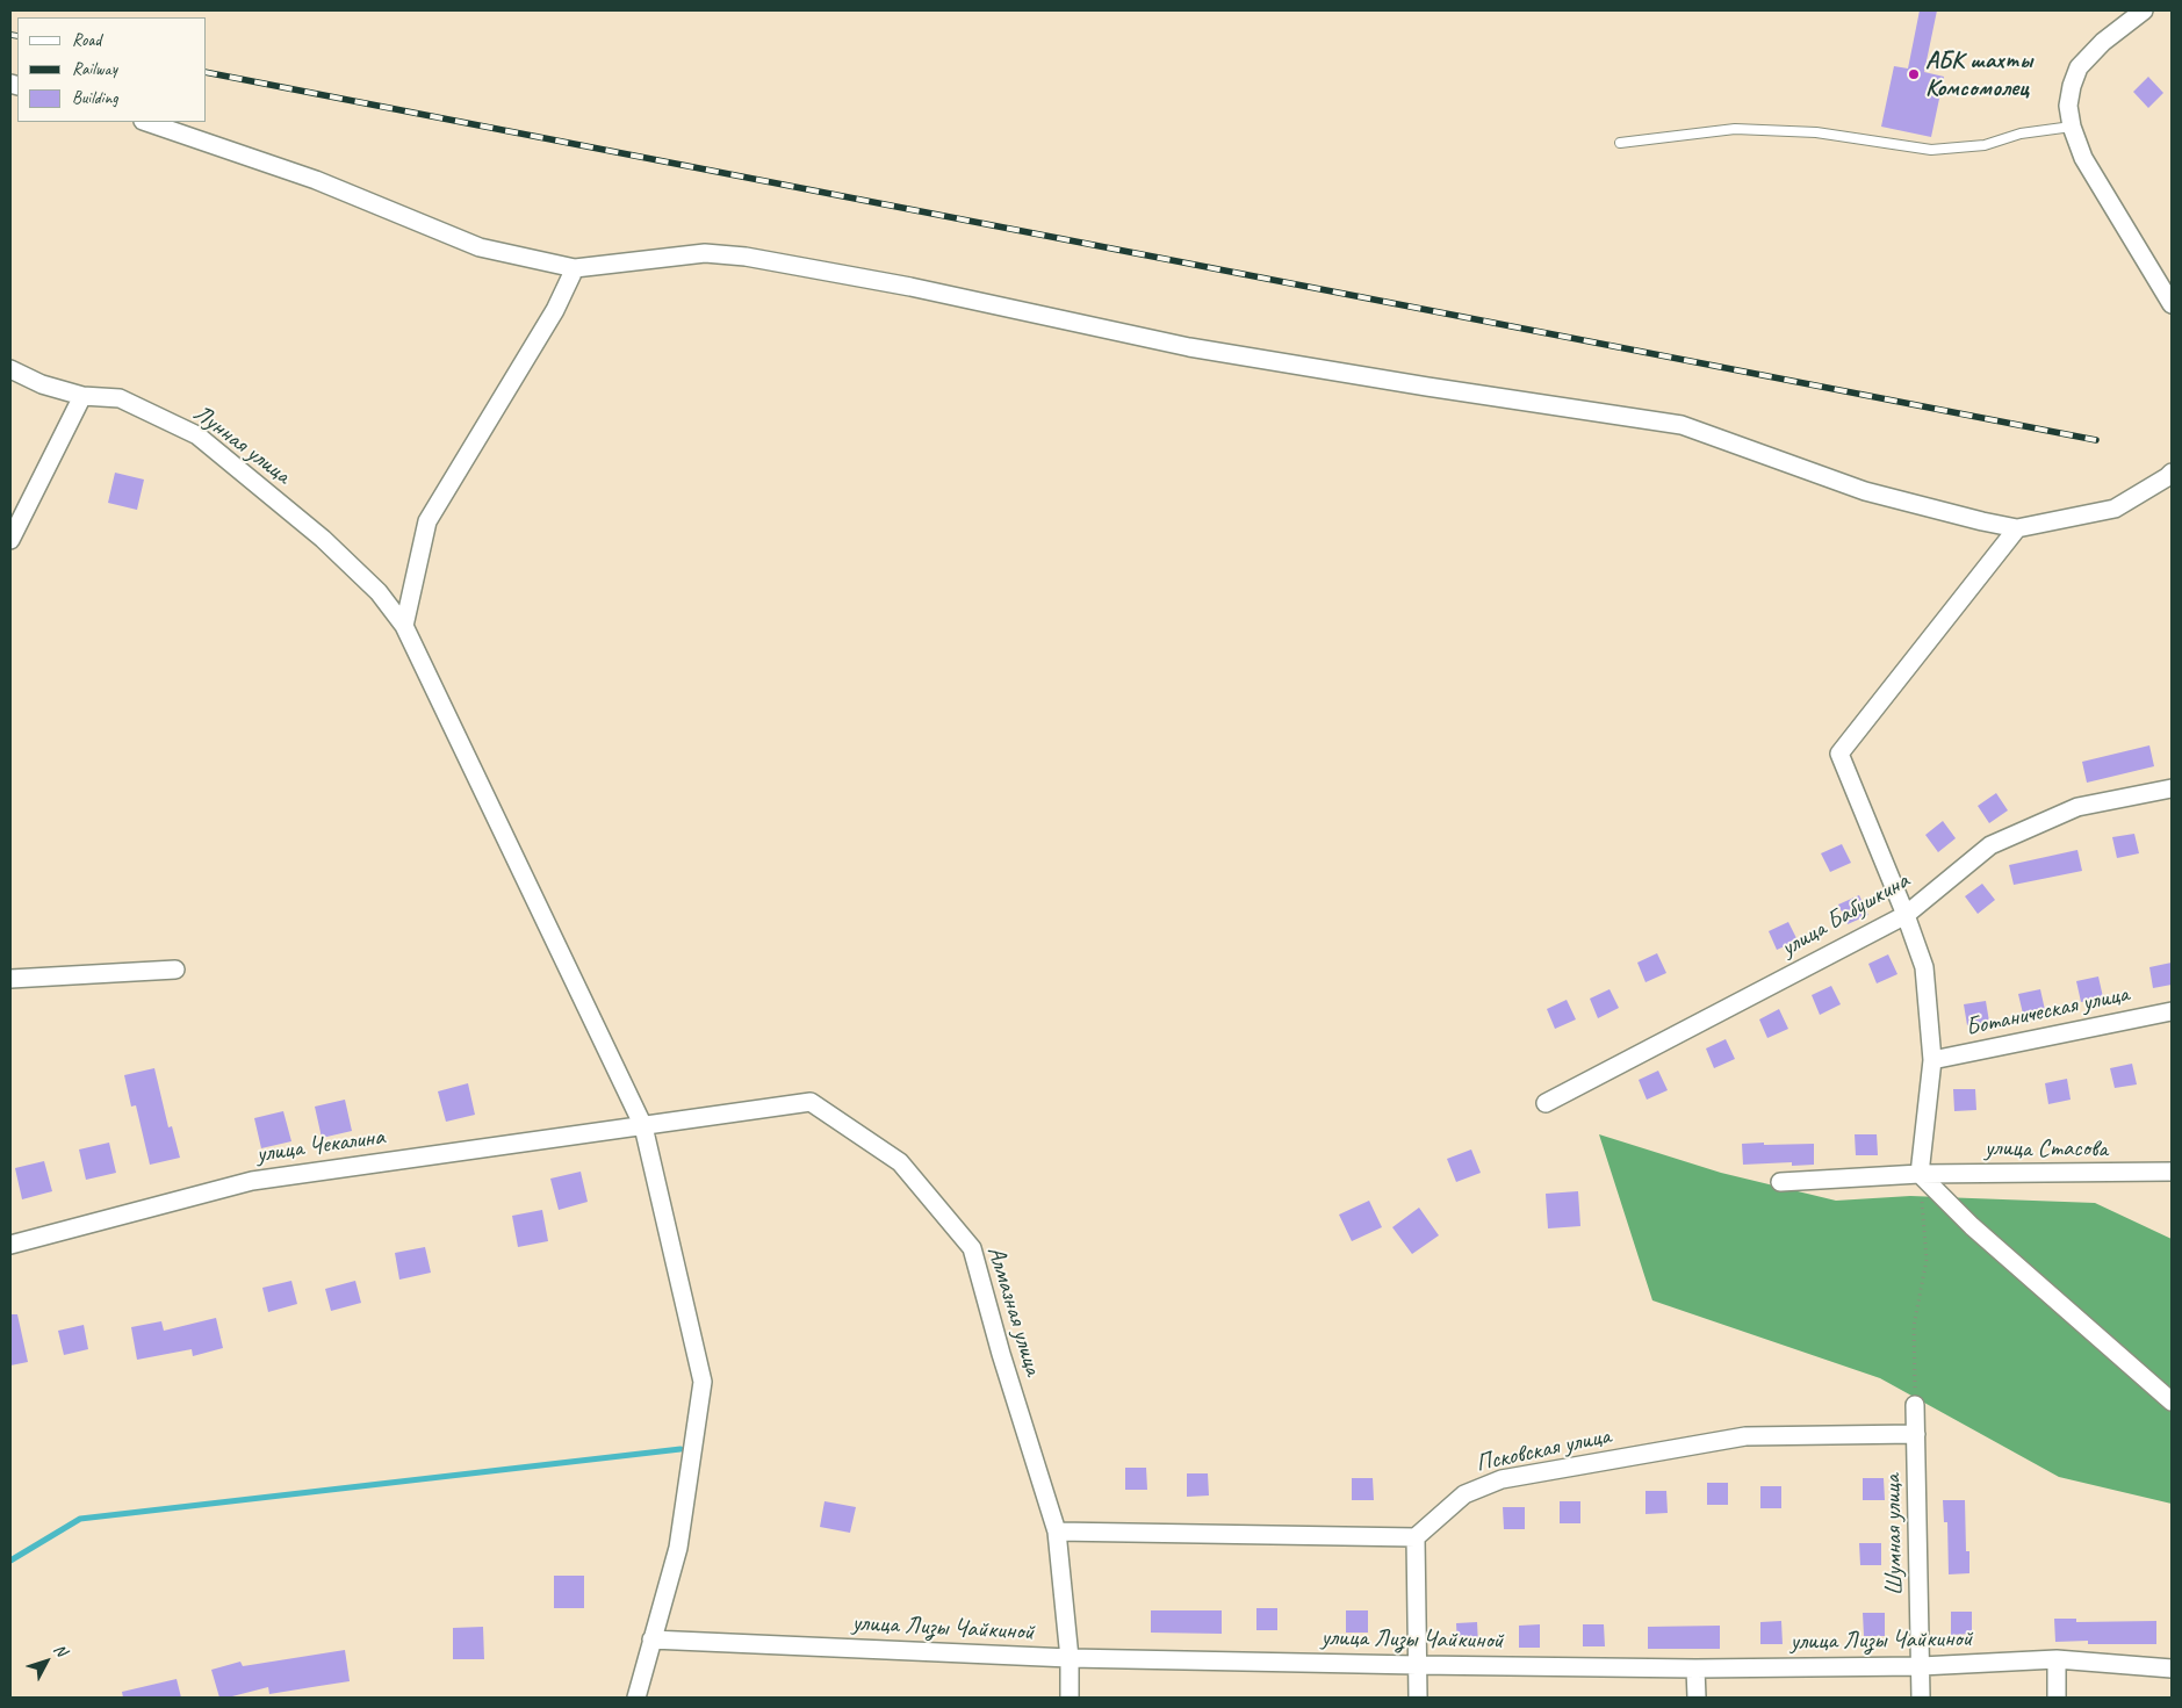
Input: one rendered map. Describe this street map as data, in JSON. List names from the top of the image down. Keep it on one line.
{"streets":{"street":["Лунная улица","улица Бабушкина","Ботаническая улица","улица Чекалина","улица Стасова","Алмазная улица","Псковская улица","Шумная улица","улица Лизы Чайкиной"]},"crossings":[["Лунная улица","улица Чекалина"],["Лунная улица","Алмазная улица"],["Лунная улица","улица Лизы Чайкиной"],["улица Чекалина","Алмазная улица"],["Алмазная улица","улица Лизы Чайкиной"],["Псковская улица","Шумная улица"],["Шумная улица","улица Лизы Чайкиной"]],"places":["АБК шахты Комсомолец"],"legend":["Road","Railway","Building"],"north":"top right"}
